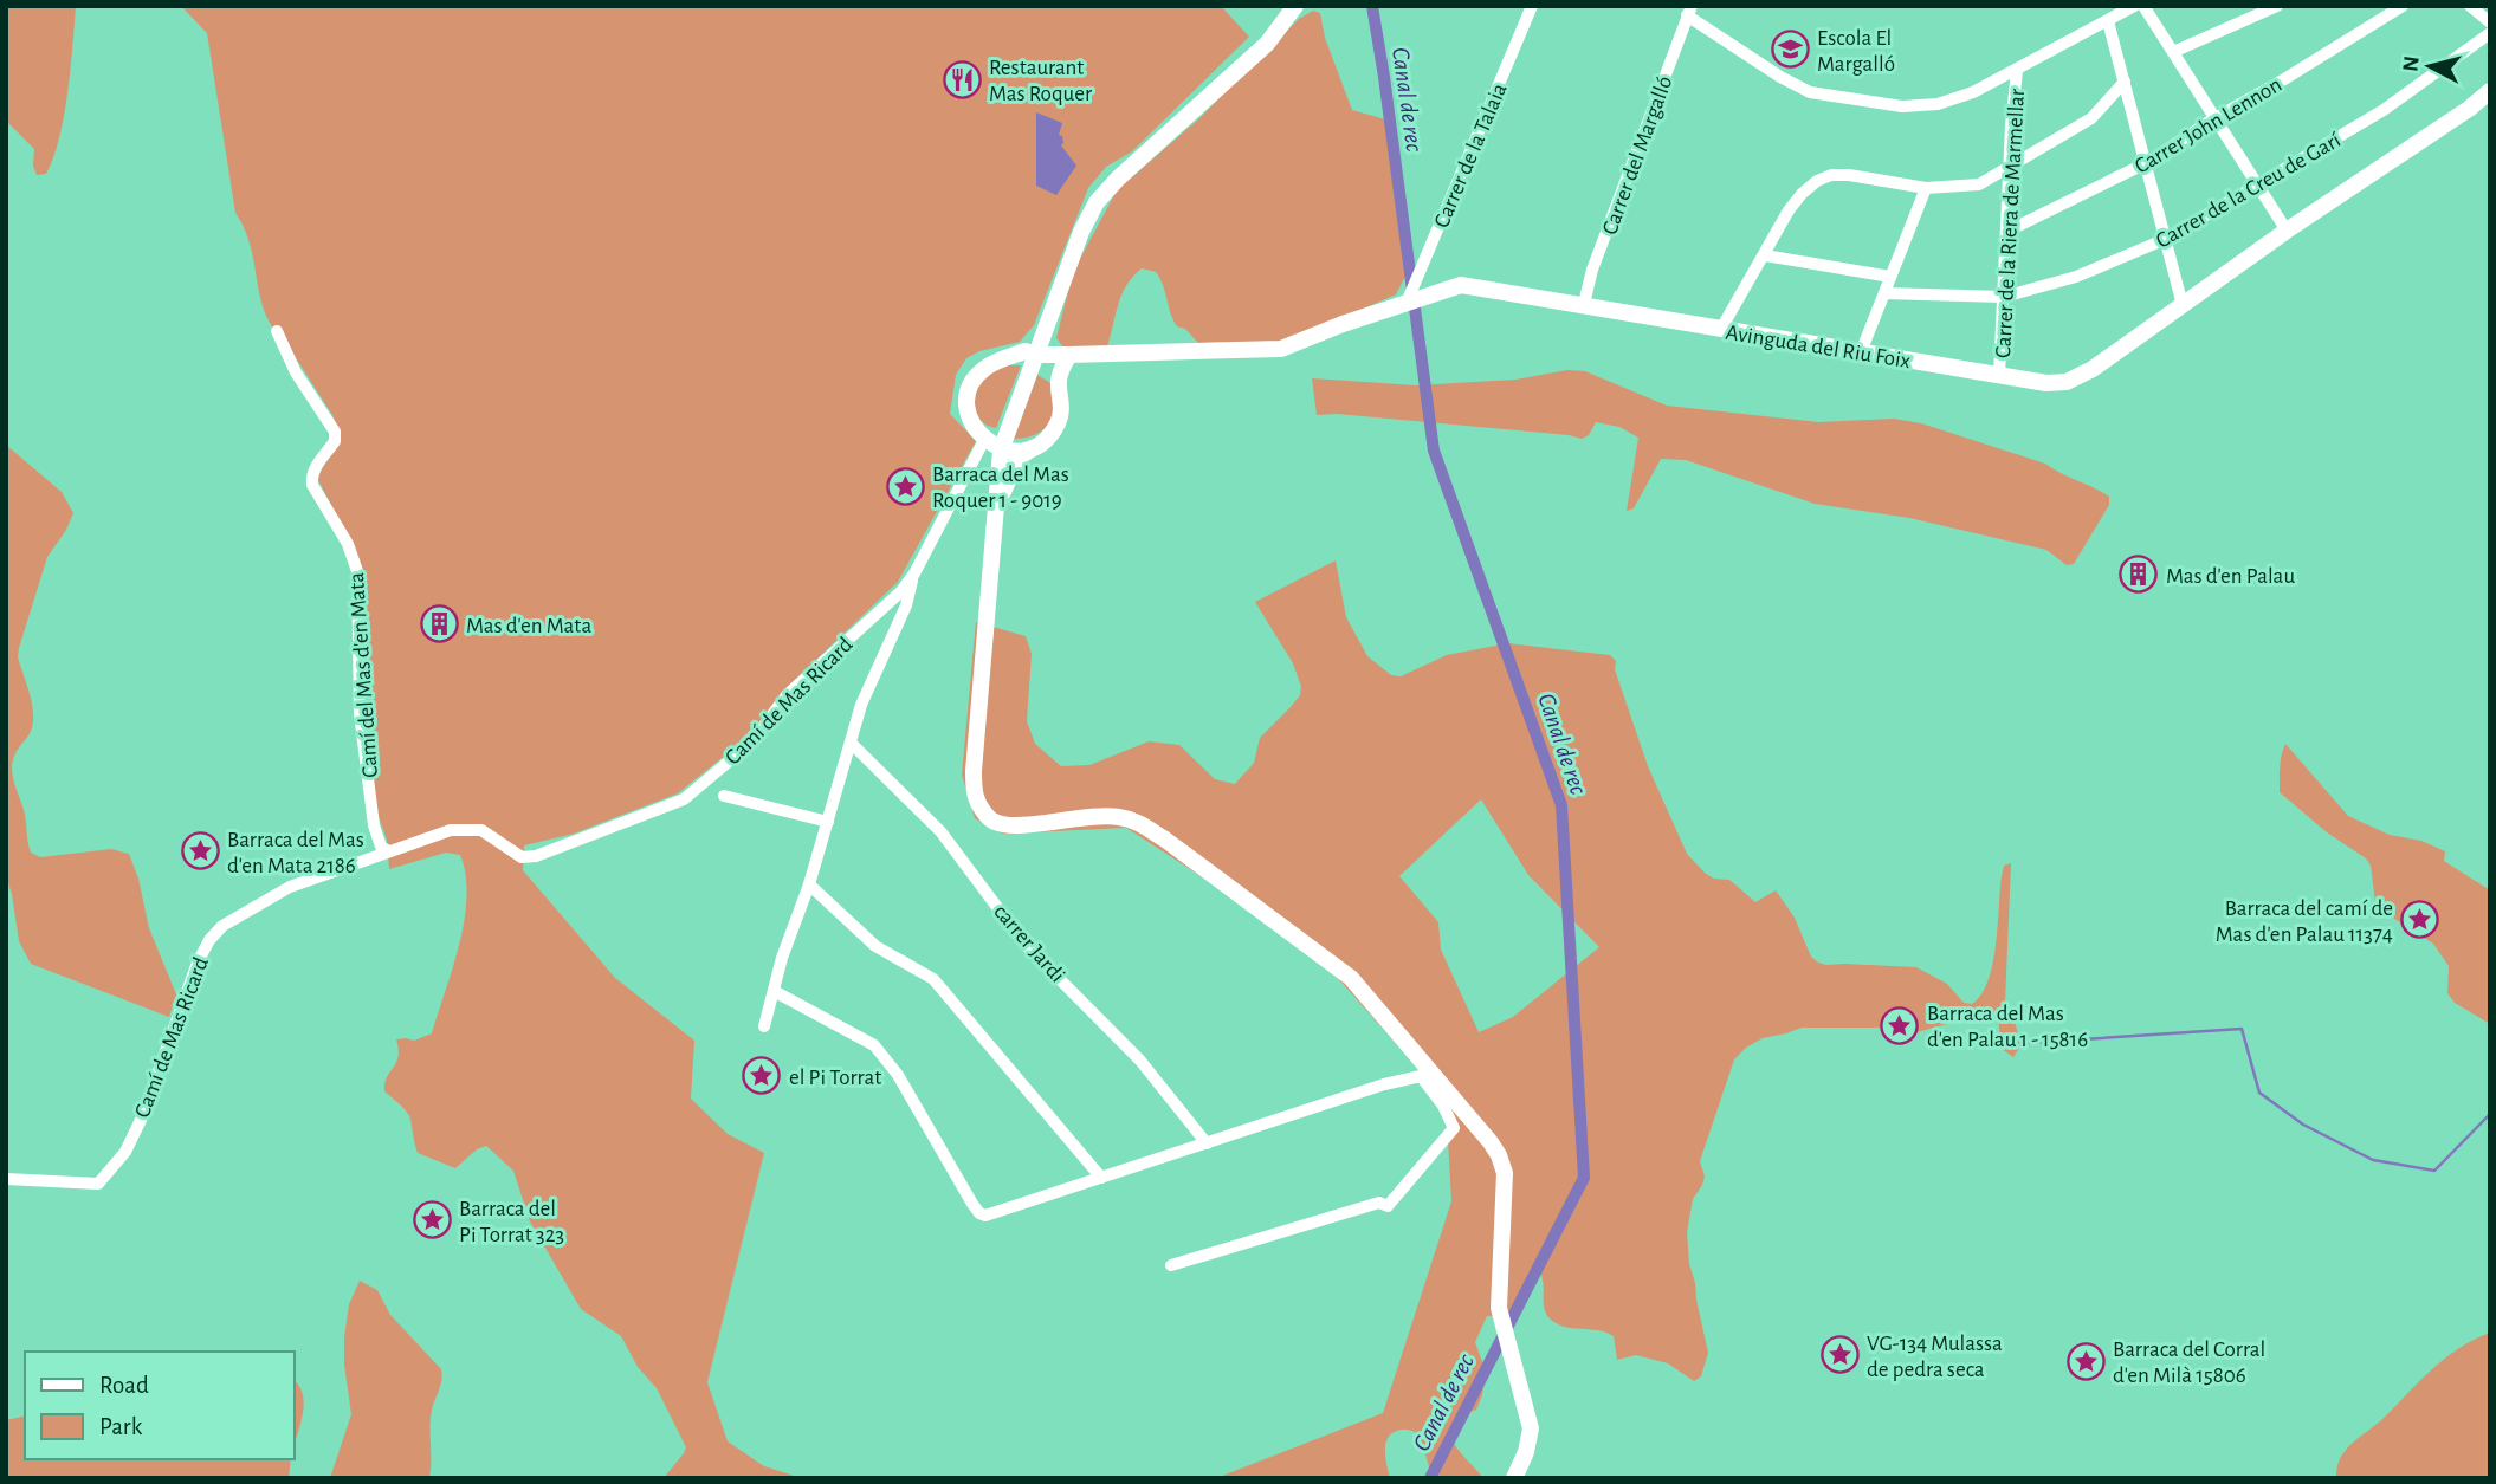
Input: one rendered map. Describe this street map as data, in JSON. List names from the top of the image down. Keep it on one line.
{"streets":{"street":["Carrer John Lennon","Carrer de la Talaia","Carrer del Margalló","Carrer de la Creu de Garí","Carrer de la Riera de Marmellar","Avinguda del Riu Foix","Camí del Mas d'en Mata","Camí de Mas Ricard","carrer Jardi"]},"crossings":[["Carrer John Lennon","Carrer de la Riera de Marmellar"],["Carrer de la Talaia","Avinguda del Riu Foix"],["Carrer del Margalló","Avinguda del Riu Foix"],["Carrer de la Creu de Garí","Carrer de la Riera de Marmellar"],["Carrer de la Riera de Marmellar","Avinguda del Riu Foix"],["Avinguda del Riu Foix","Camí de Mas Ricard"],["Camí del Mas d'en Mata","Camí de Mas Ricard"]],"water":["Canal de rec"],"places":{"school or university":["Escola El Margalló"],"restaurant":["Restaurant Mas Roquer"],"place":["Barraca del Mas Roquer 1 - 9019","Barraca del Mas d'en Mata 2186","Barraca del camí de Mas d'en Palau 11374","Barraca del Mas d'en Palau 1 - 15816","el Pi Torrat","Barraca del Pi Torrat 323","VG-134 Mulassa de pedra seca","Barraca del Corral d'en Milà 15806"],"building":["Mas d'en Palau","Mas d'en Mata"]},"legend":["Road","Park"],"north":"left"}
